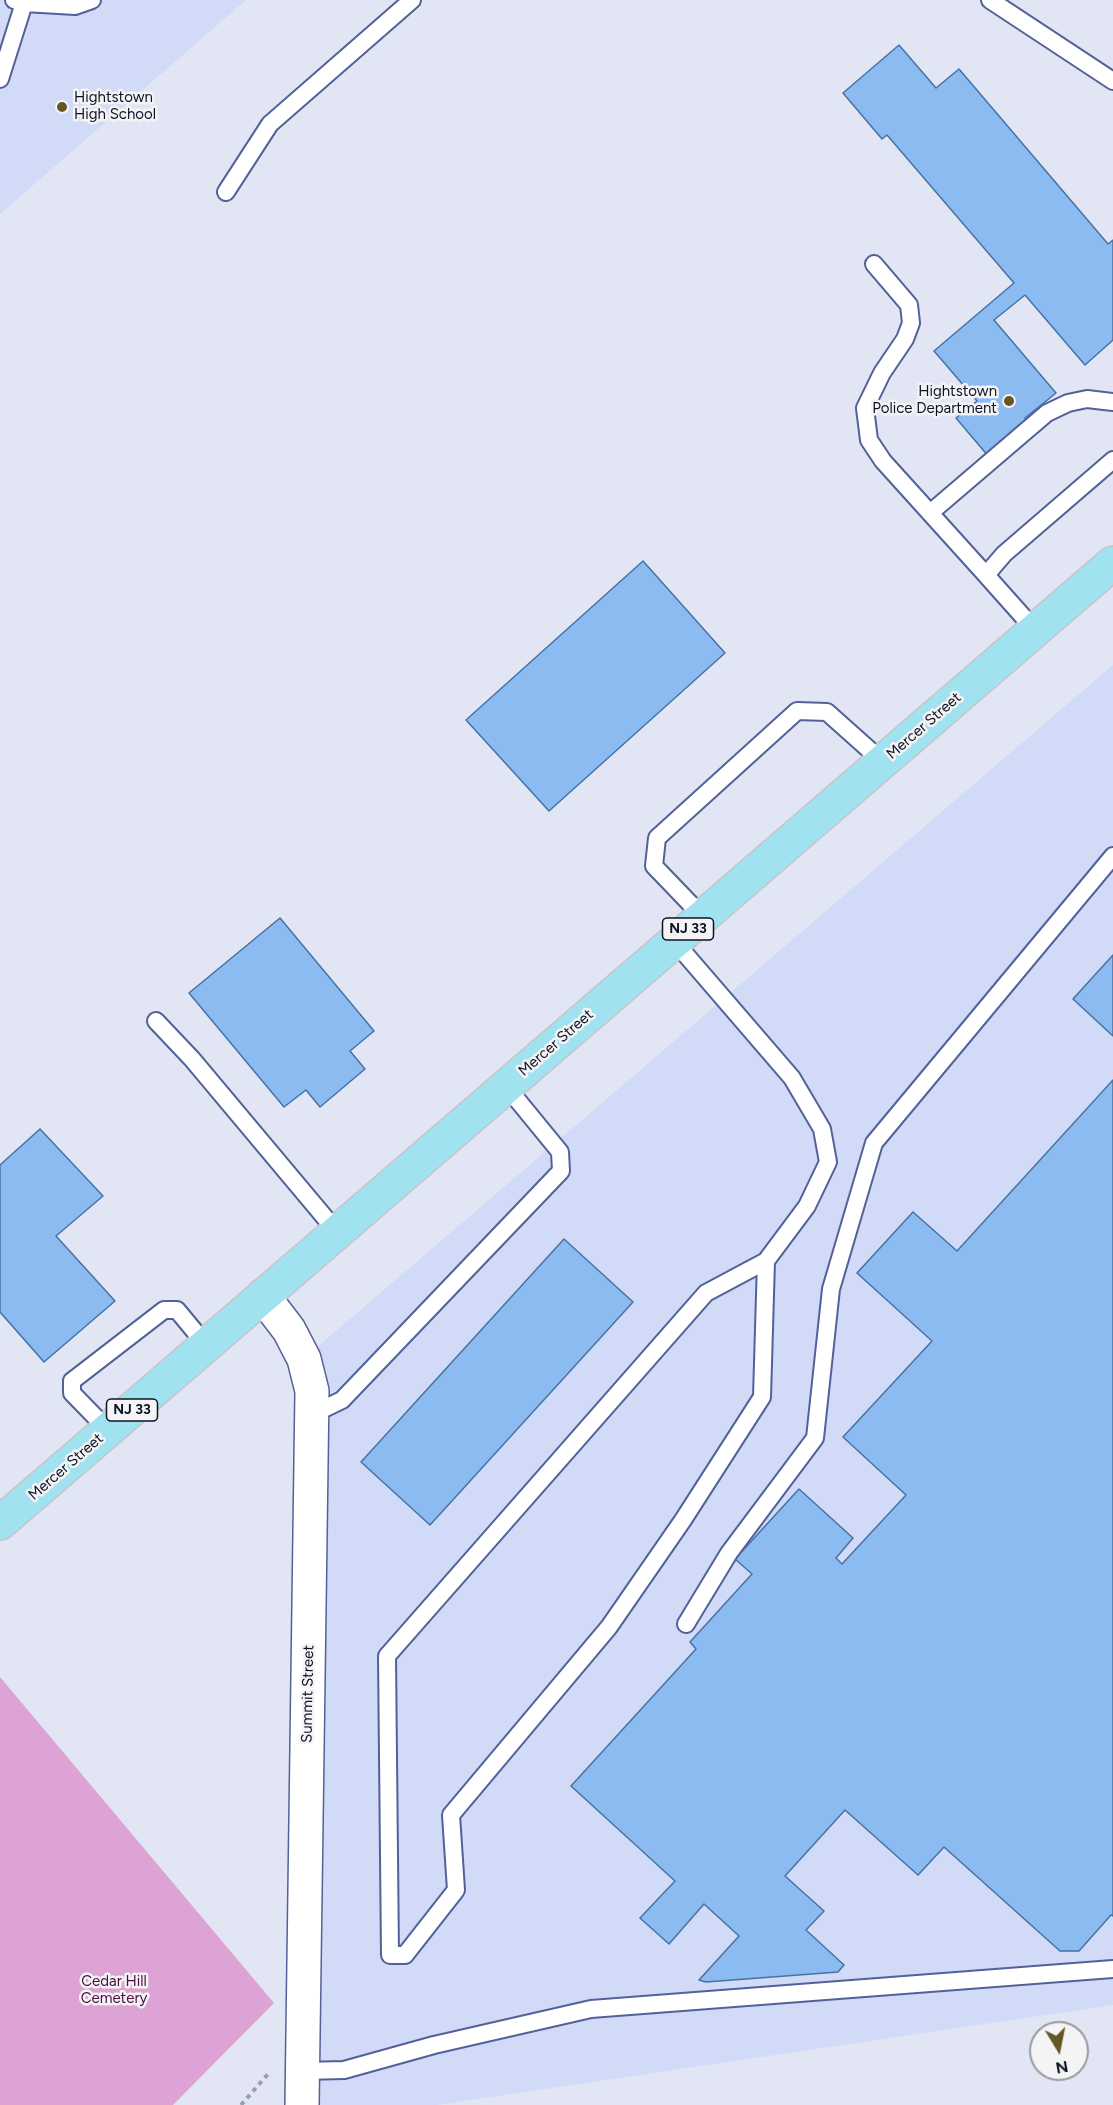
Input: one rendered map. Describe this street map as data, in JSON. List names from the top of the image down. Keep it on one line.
{"streets":{"main road":["Mercer Street","NJ 33"],"street":["Summit Street"]},"crossings":[["Mercer Street","Summit Street"]],"parks":["Cedar Hill Cemetery"],"places":["Hightstown High School","Hightstown Police Department"],"north":"bottom"}
